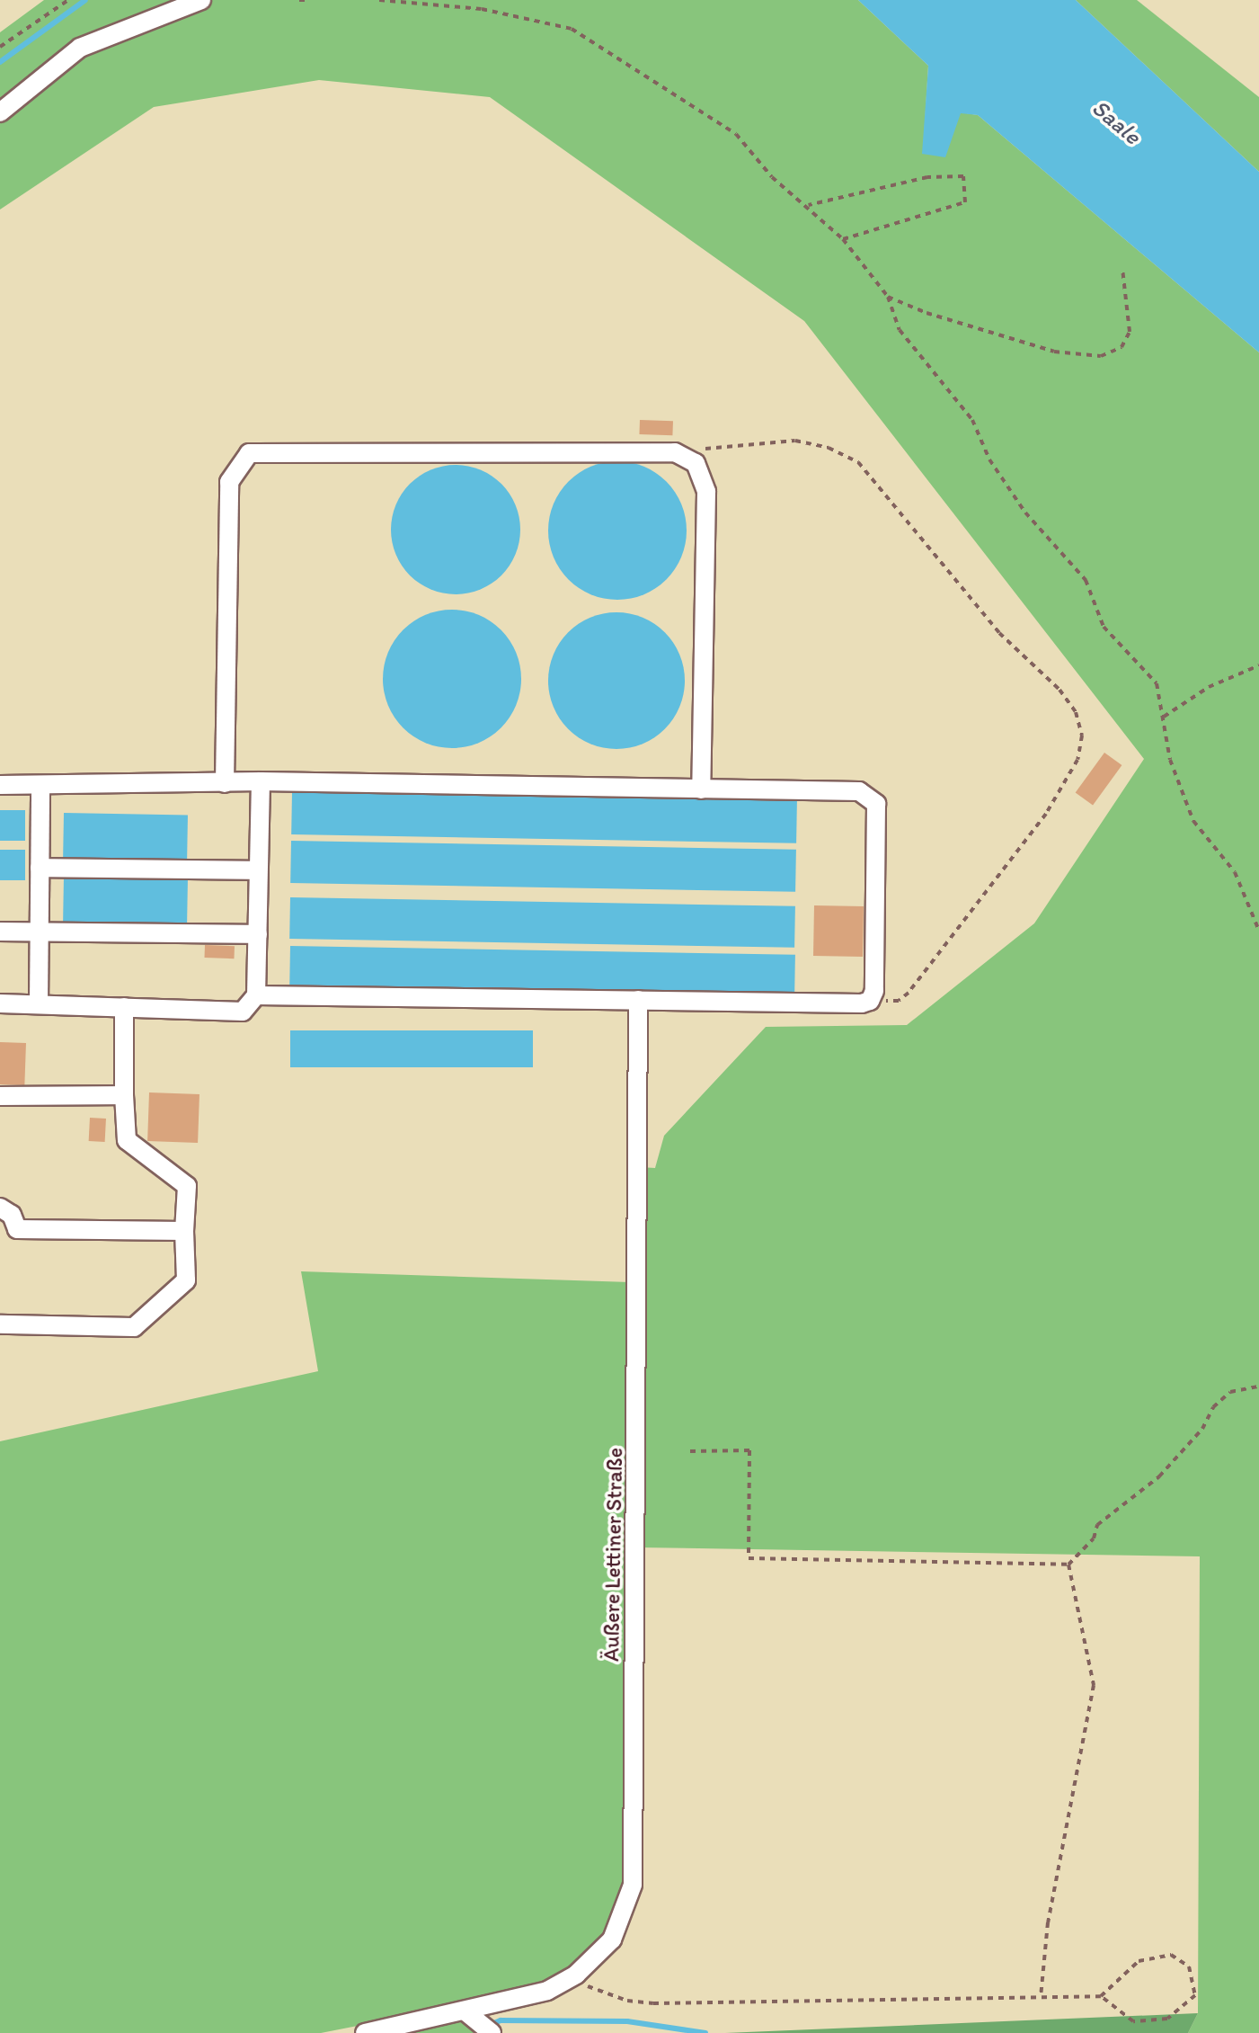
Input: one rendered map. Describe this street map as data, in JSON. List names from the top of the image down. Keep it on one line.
{"streets":{"street":["Äußere Lettiner Straße"]},"water":["Saale"]}
